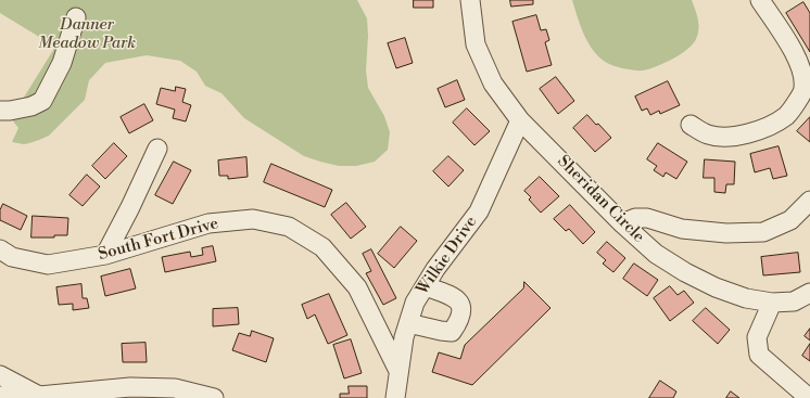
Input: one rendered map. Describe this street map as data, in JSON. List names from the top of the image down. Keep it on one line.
{"streets":{"street":["Sheridan Circle","South Fort Drive","Wilkie Drive"]},"crossings":[["Sheridan Circle","Wilkie Drive"],["South Fort Drive","Wilkie Drive"]],"parks":["Danner Meadow Park"]}
